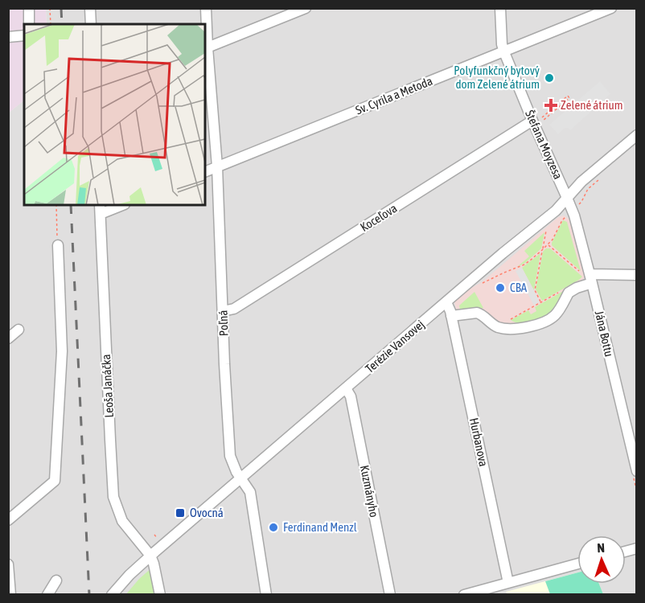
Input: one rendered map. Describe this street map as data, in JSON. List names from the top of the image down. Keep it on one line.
{"streets":{"street":["Sv. Cyrila a Metoda","Štefana Moyzesa","Koceľova","Poľná","Jána Bottu","Terézie Vansovej","Leoša Janáčka","Hurbanova","Kuzmányho"]},"crossings":[["Sv. Cyrila a Metoda","Štefana Moyzesa"],["Sv. Cyrila a Metoda","Poľná"],["Štefana Moyzesa","Koceľova"],["Štefana Moyzesa","Jána Bottu"],["Štefana Moyzesa","Terézie Vansovej"],["Koceľova","Poľná"],["Poľná","Terézie Vansovej"],["Jána Bottu","Terézie Vansovej"],["Terézie Vansovej","Leoša Janáčka"],["Terézie Vansovej","Hurbanova"],["Terézie Vansovej","Kuzmányho"]],"places":{"other":["Polyfunkčný bytový dom Zelené átrium","CBA","Ferdinand Menzl"],"health":["Zelené átrium"],"transit":["Ovocná"]},"north":"top"}
